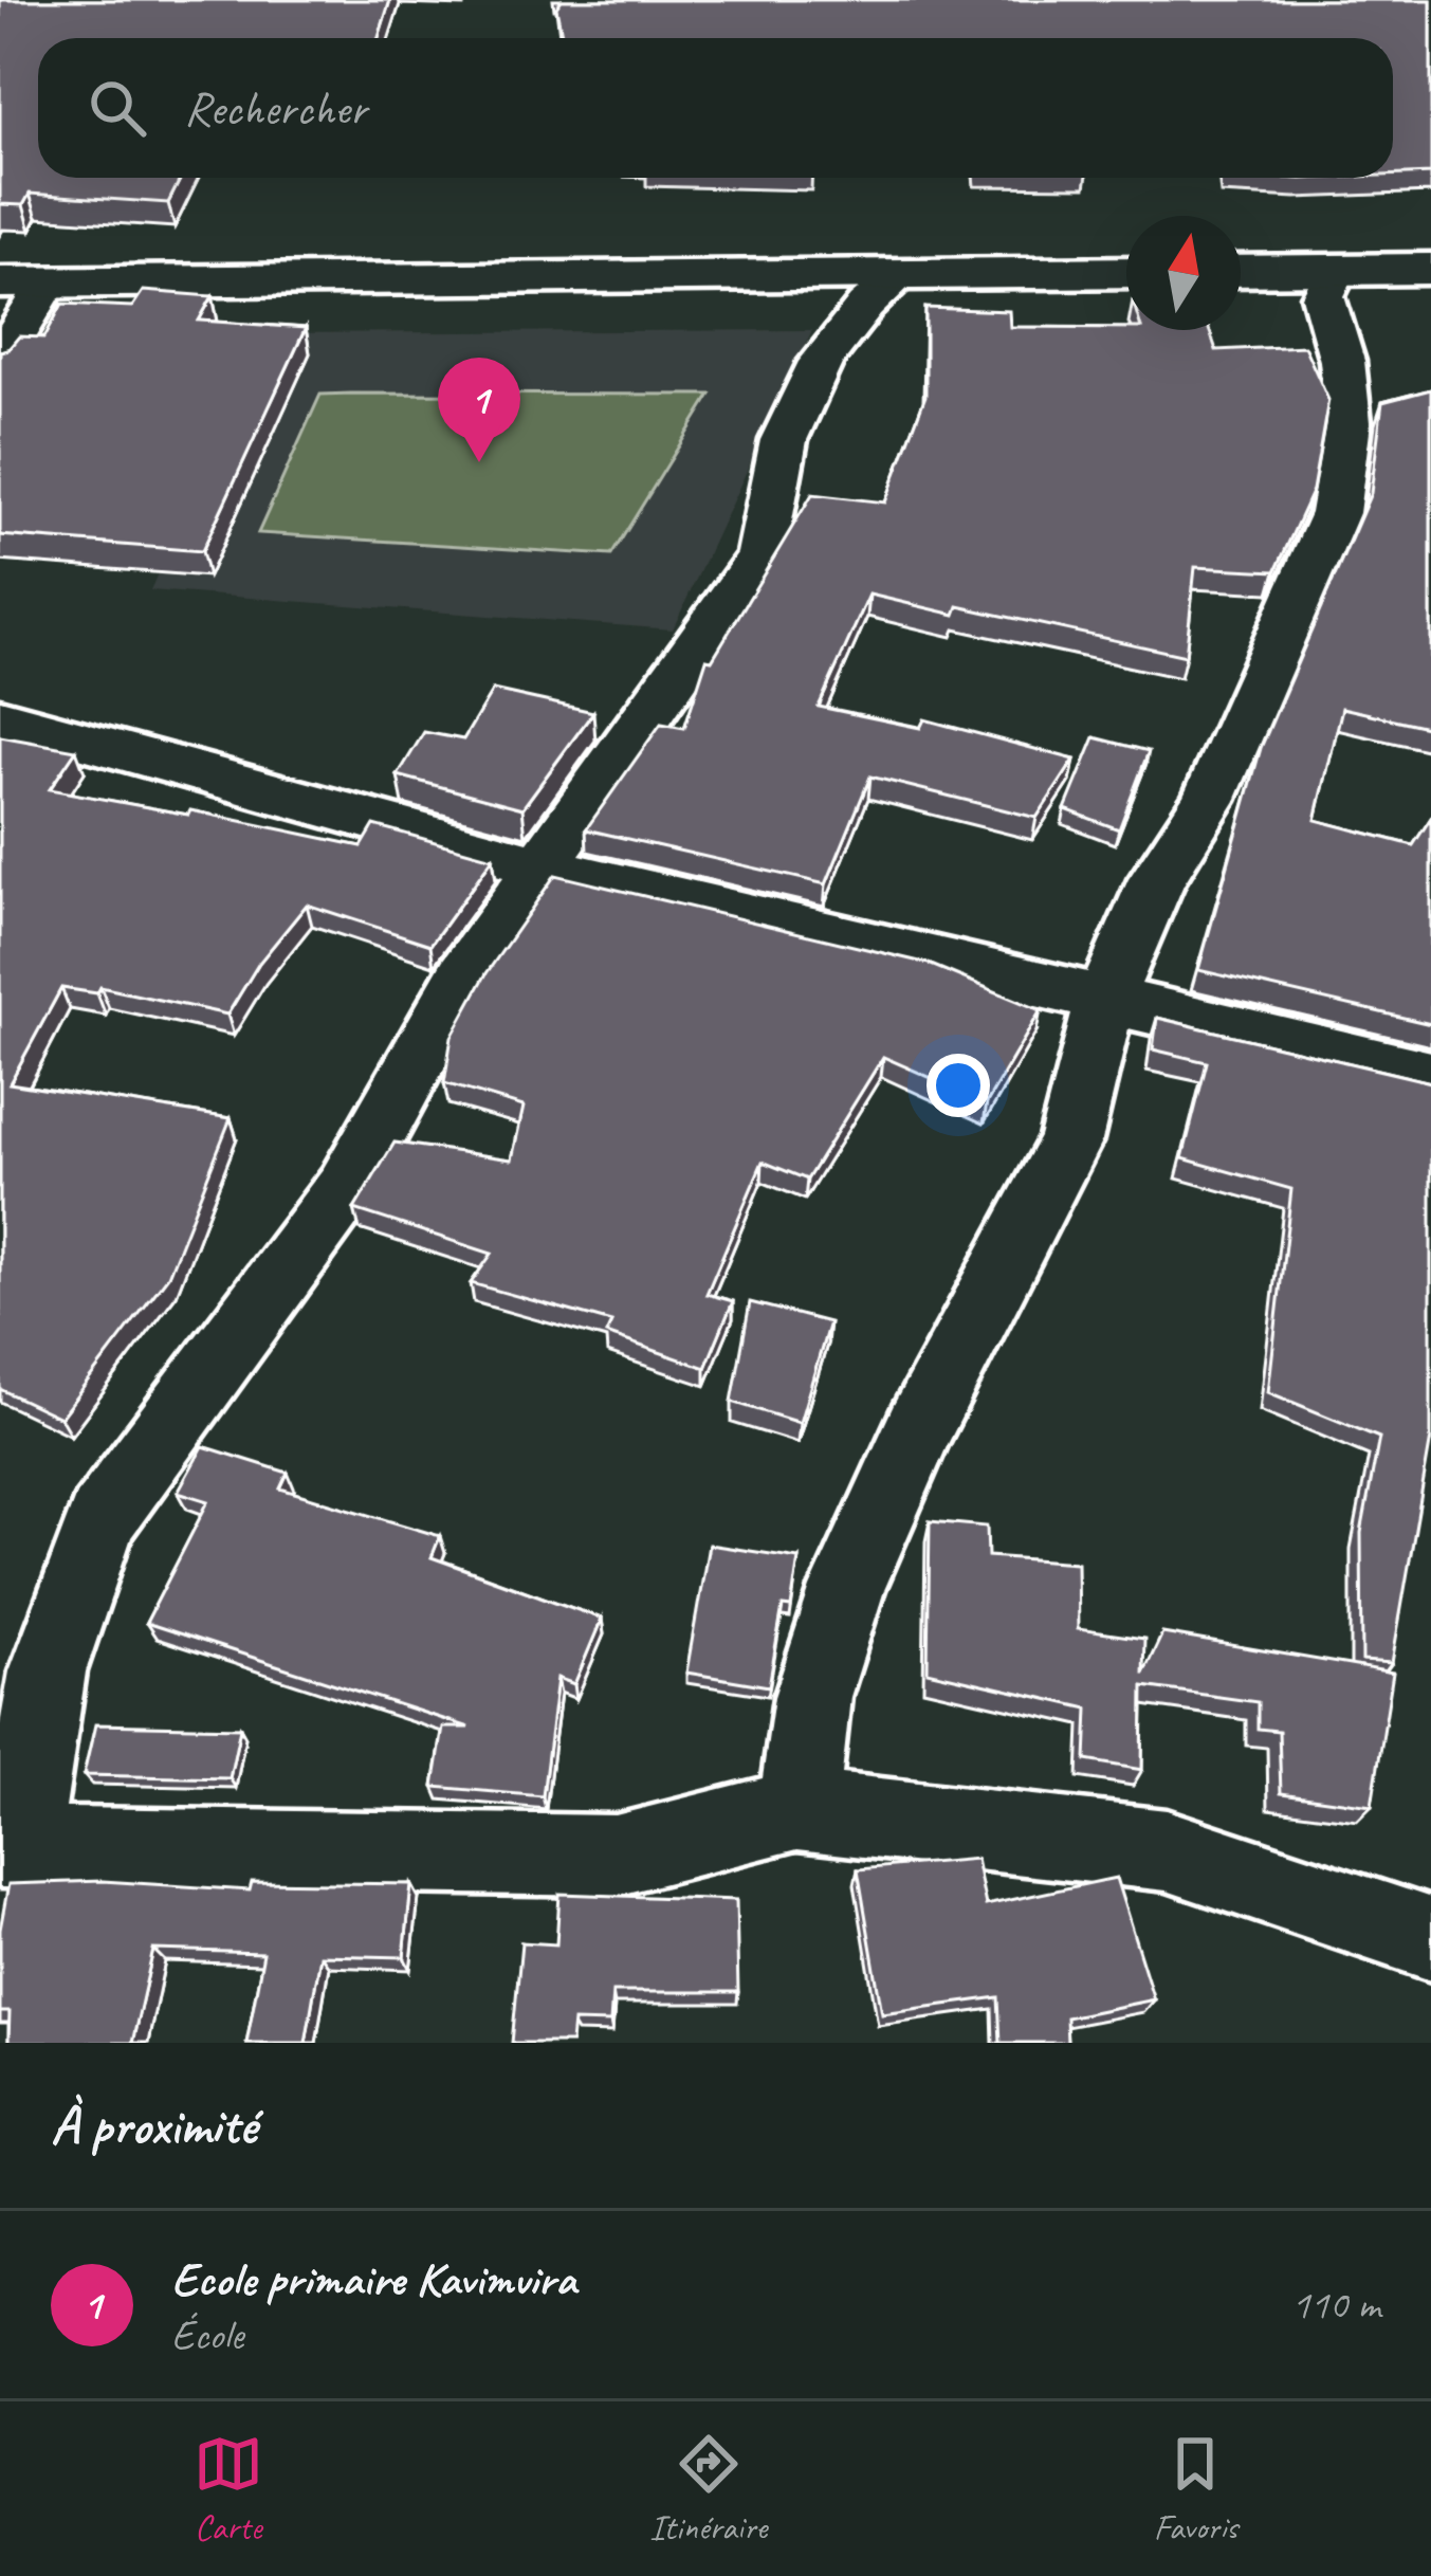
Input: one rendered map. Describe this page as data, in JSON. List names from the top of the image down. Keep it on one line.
{"north":"top","page":{"search":"Rechercher","pins":"1","heading":"À proximité","list":[{"mark":"1","name":"Ecole primaire Kavimvira","note":"École","value":"110 m"}],"nav":["Carte","Itinéraire","Favoris"]}}
